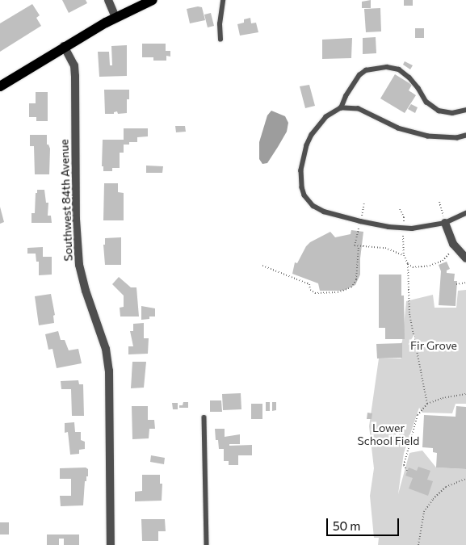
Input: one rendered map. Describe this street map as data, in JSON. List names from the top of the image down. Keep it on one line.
{"streets":{"street":["Southwest 84th Avenue"]},"parks":["Fir Grove","Lower School Field"],"scale_bar":"50 m"}
